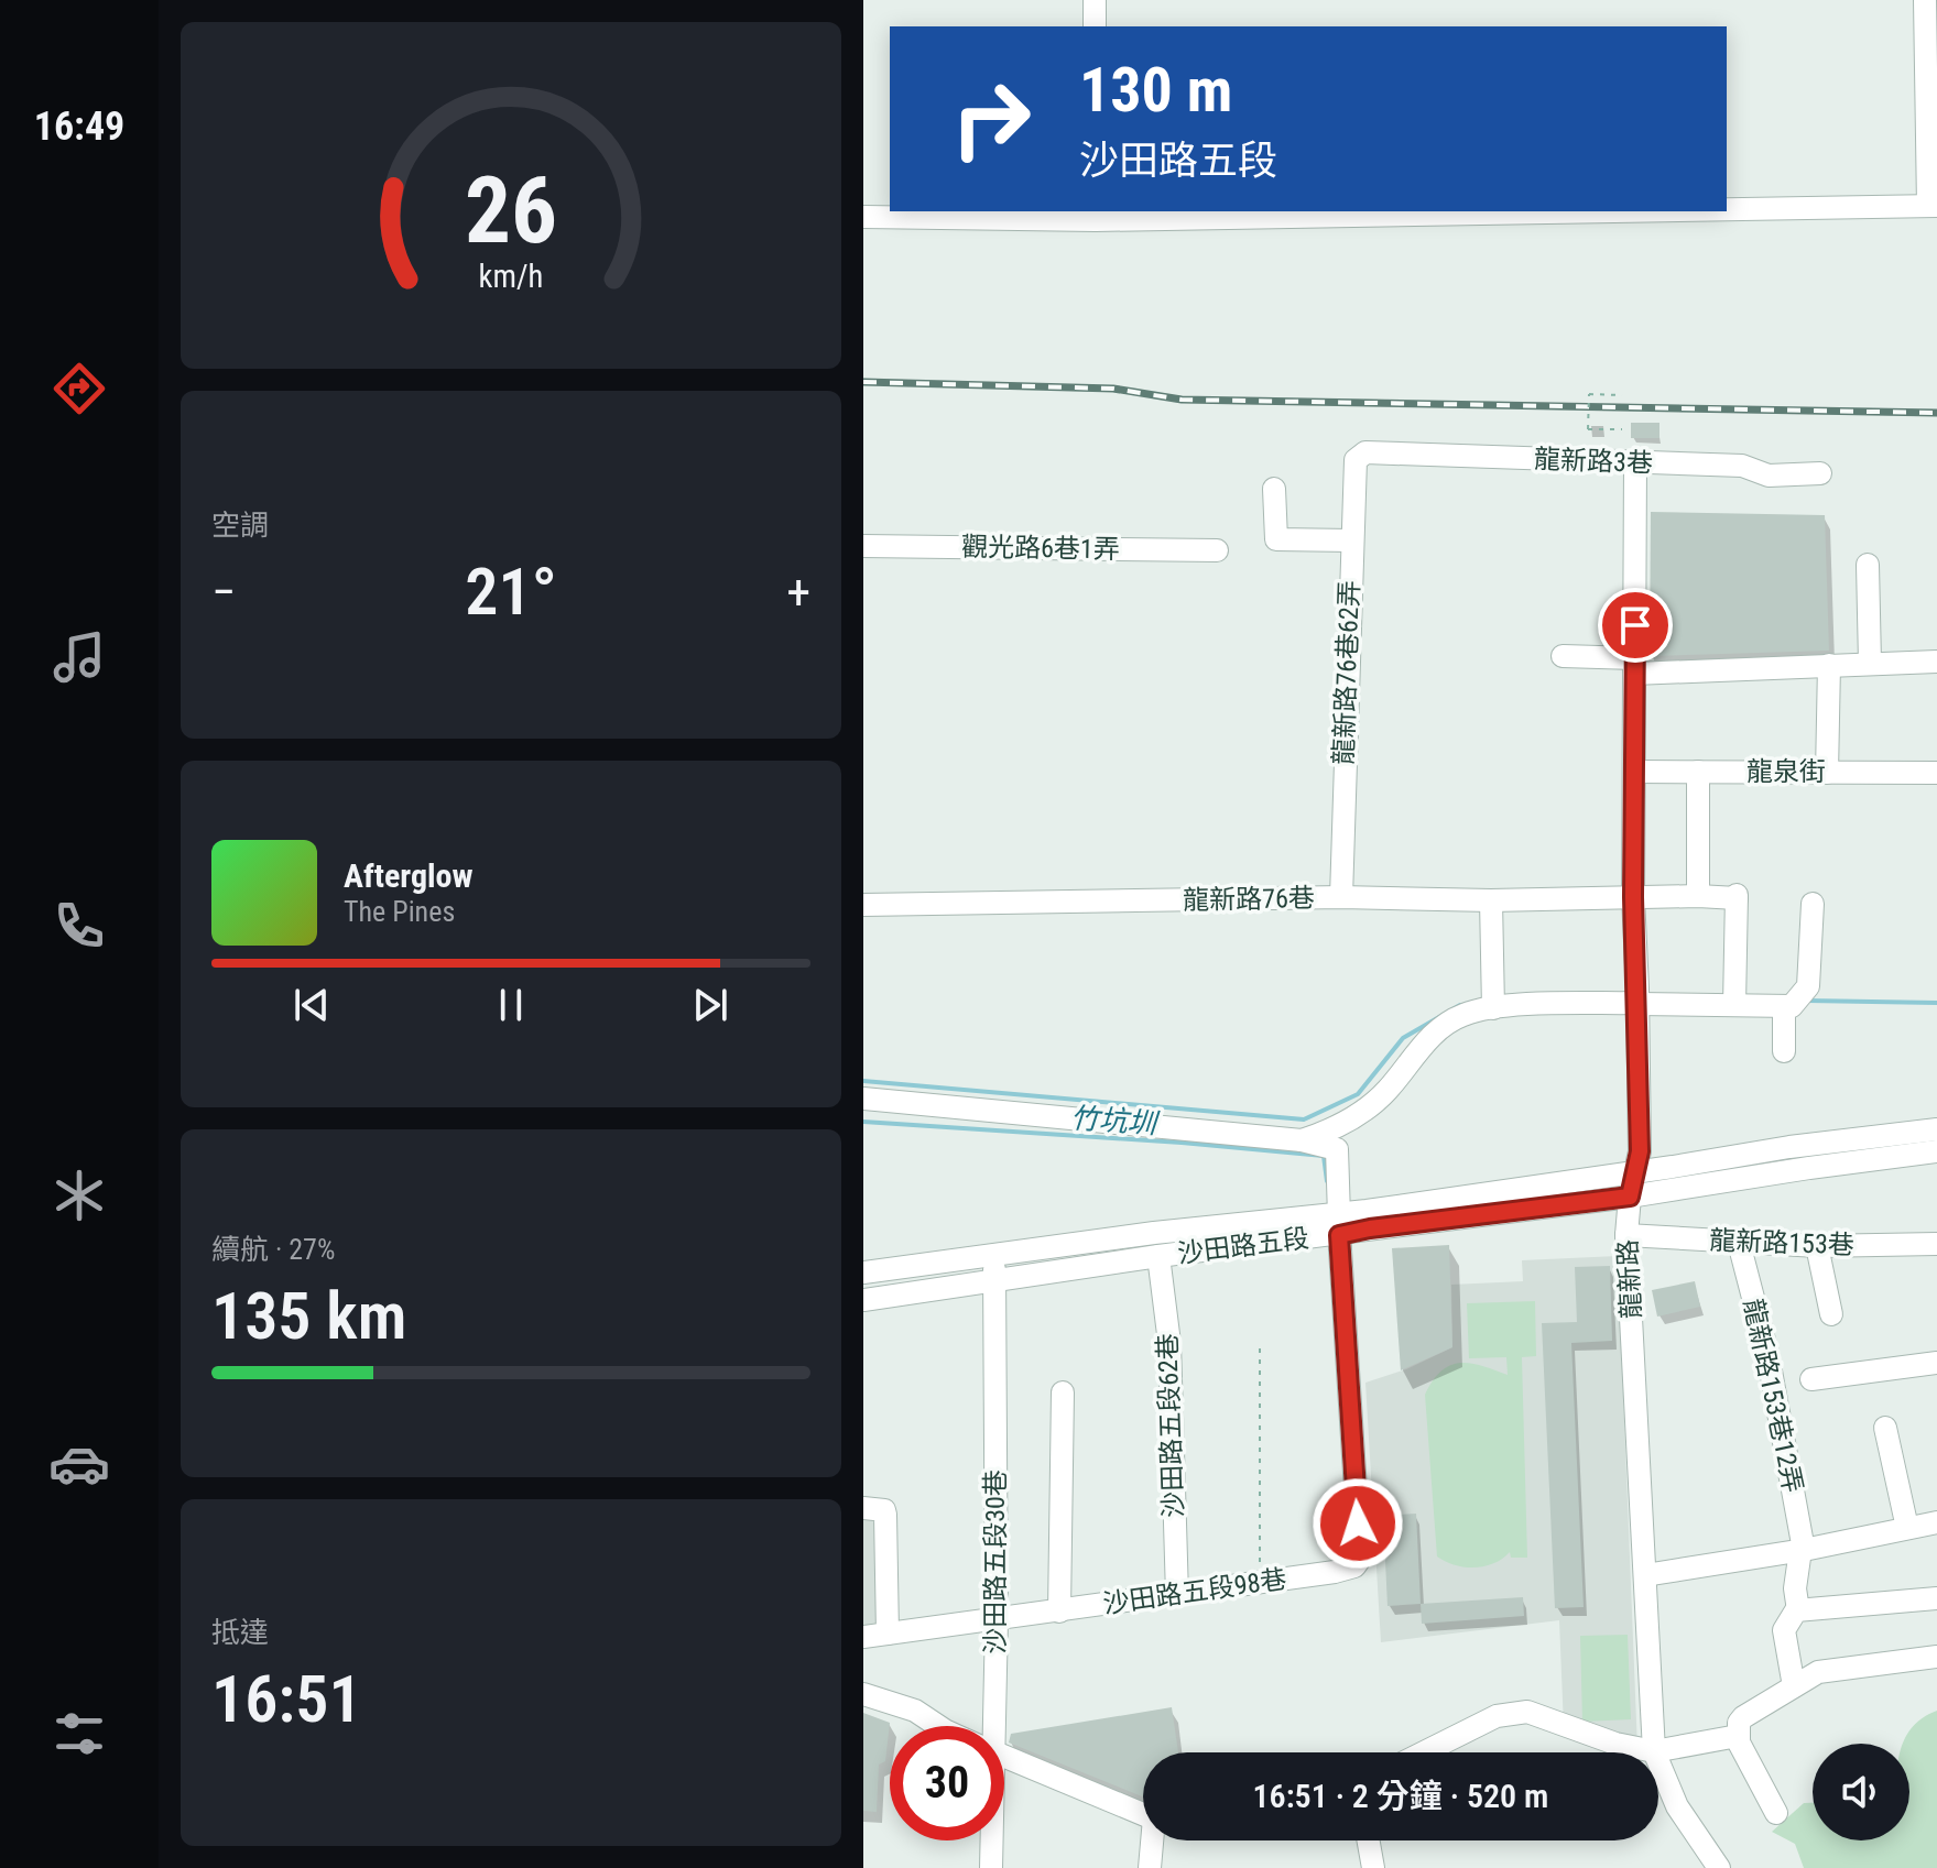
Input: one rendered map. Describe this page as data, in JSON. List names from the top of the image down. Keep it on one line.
{"streets":{"street":["龍新路3巷","觀光路6巷1弄","龍新路76巷62弄","龍泉街","龍新路76巷","龍新路153巷","沙田路五段","龍新路","龍新路153巷12弄","沙田路五段62巷","沙田路五段30巷","沙田路五段98巷"]},"crossings":[["龍新路3巷","龍新路76巷62弄"],["龍新路3巷","龍新路"],["龍新路76巷62弄","龍新路76巷"],["龍泉街","龍新路"],["龍新路76巷","龍新路"],["龍新路153巷","龍新路"],["龍新路153巷","龍新路153巷12弄"],["沙田路五段","龍新路"],["沙田路五段","沙田路五段62巷"],["沙田路五段","沙田路五段30巷"],["沙田路五段","沙田路五段98巷"],["沙田路五段62巷","沙田路五段98巷"],["沙田路五段30巷","沙田路五段98巷"]],"water":["竹坑圳"],"page":{"tabs":"16:49","turn":["130 m","沙田路五段"],"tile":["空調",["續航 · 27%","135 km"],["抵達","16:51"]],"heat":["−","21°","+"],"song":["Afterglow","The Pines"],"limit":"30","trip":"16:51 · 2 分鐘 · 520 m","gauge":["26","km/h"]}}
